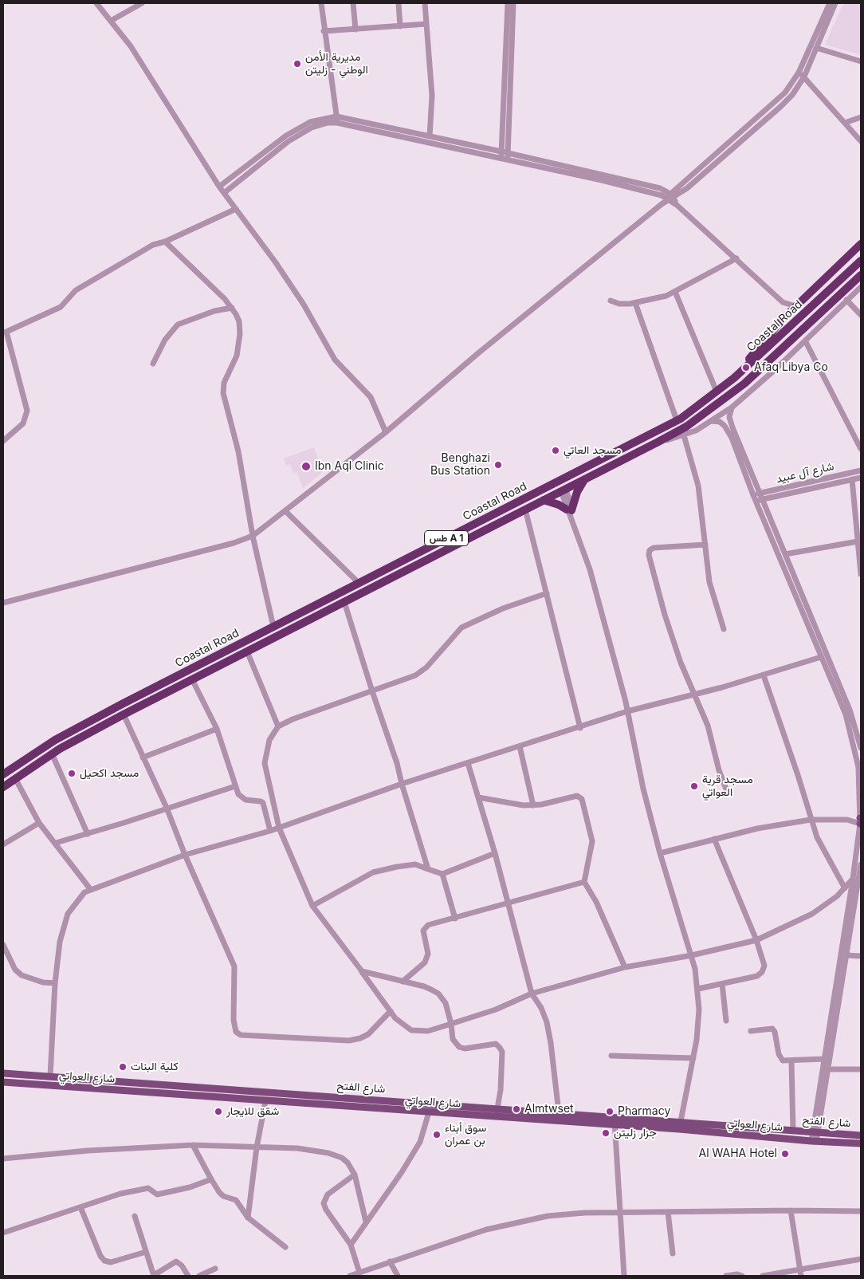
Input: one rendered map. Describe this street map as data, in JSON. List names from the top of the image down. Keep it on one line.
{"streets":{"highway":["Coastal Road","طس A 1"],"main road":["شارع العواتي","شارع الفتح"],"street":["شارع آل عبيد"]},"places":["مديرية الأمن الوطني - زليتن","Afaq Libya Co","مسجد العاتي","Benghazi Bus Station","Ibn Aql Clinic","مسجد اكحيل","مسجد قرية العواتي","كلية البنات","Almtwset","شقق للايجار","Pharmacy","جزار زليتن","سوق أبناء بن عمران","Al WAHA Hotel"]}
